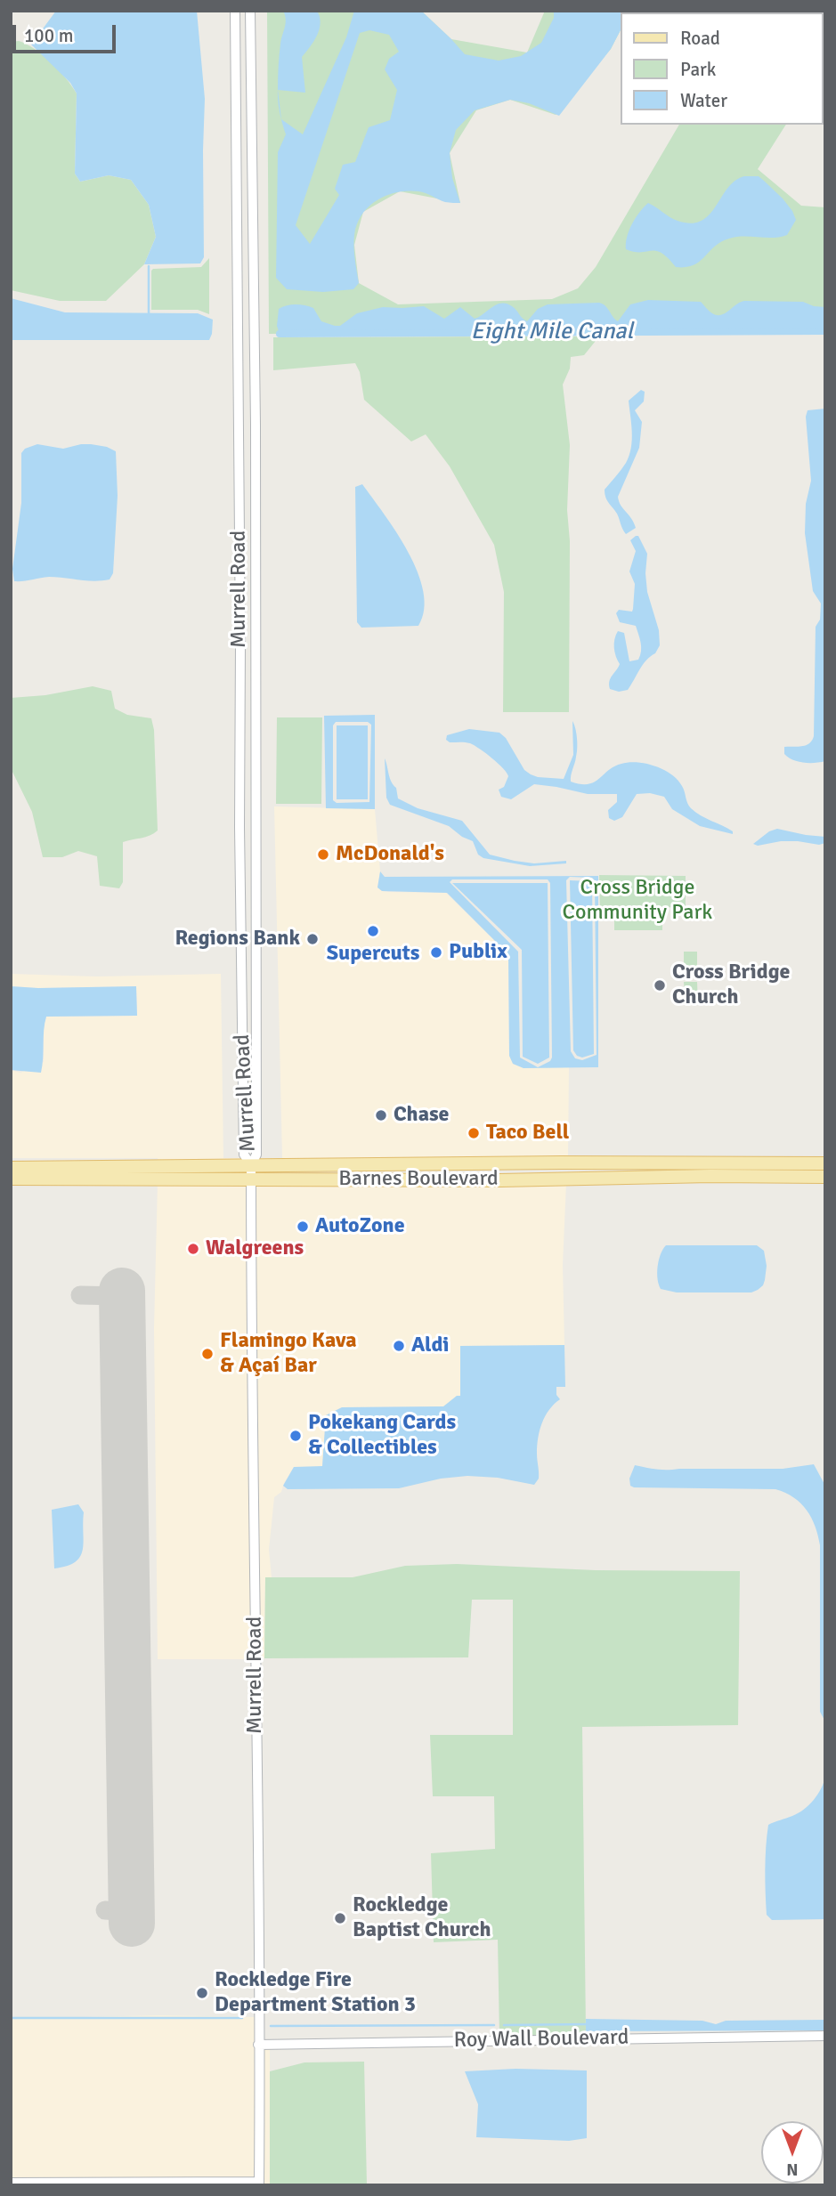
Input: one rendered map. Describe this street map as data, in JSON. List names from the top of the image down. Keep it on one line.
{"streets":{"main road":["Barnes Boulevard"],"street":["Murrell Road","Roy Wall Boulevard"]},"crossings":[["Murrell Road","Barnes Boulevard"],["Murrell Road","Roy Wall Boulevard"]],"water":["Eight Mile Canal"],"parks":["Cross Bridge Community Park"],"places":["McDonald's","Supercuts","Regions Bank","Publix","Cross Bridge Church","Chase","Taco Bell","AutoZone","Walgreens","Aldi","Flamingo Kava & Açaí Bar","Pokekang Cards & Collectibles","Rockledge Baptist Church","Rockledge Fire Department Station 3"],"legend":["Road","Park","Water"],"scale_bar":"100 m","north":"bottom"}
